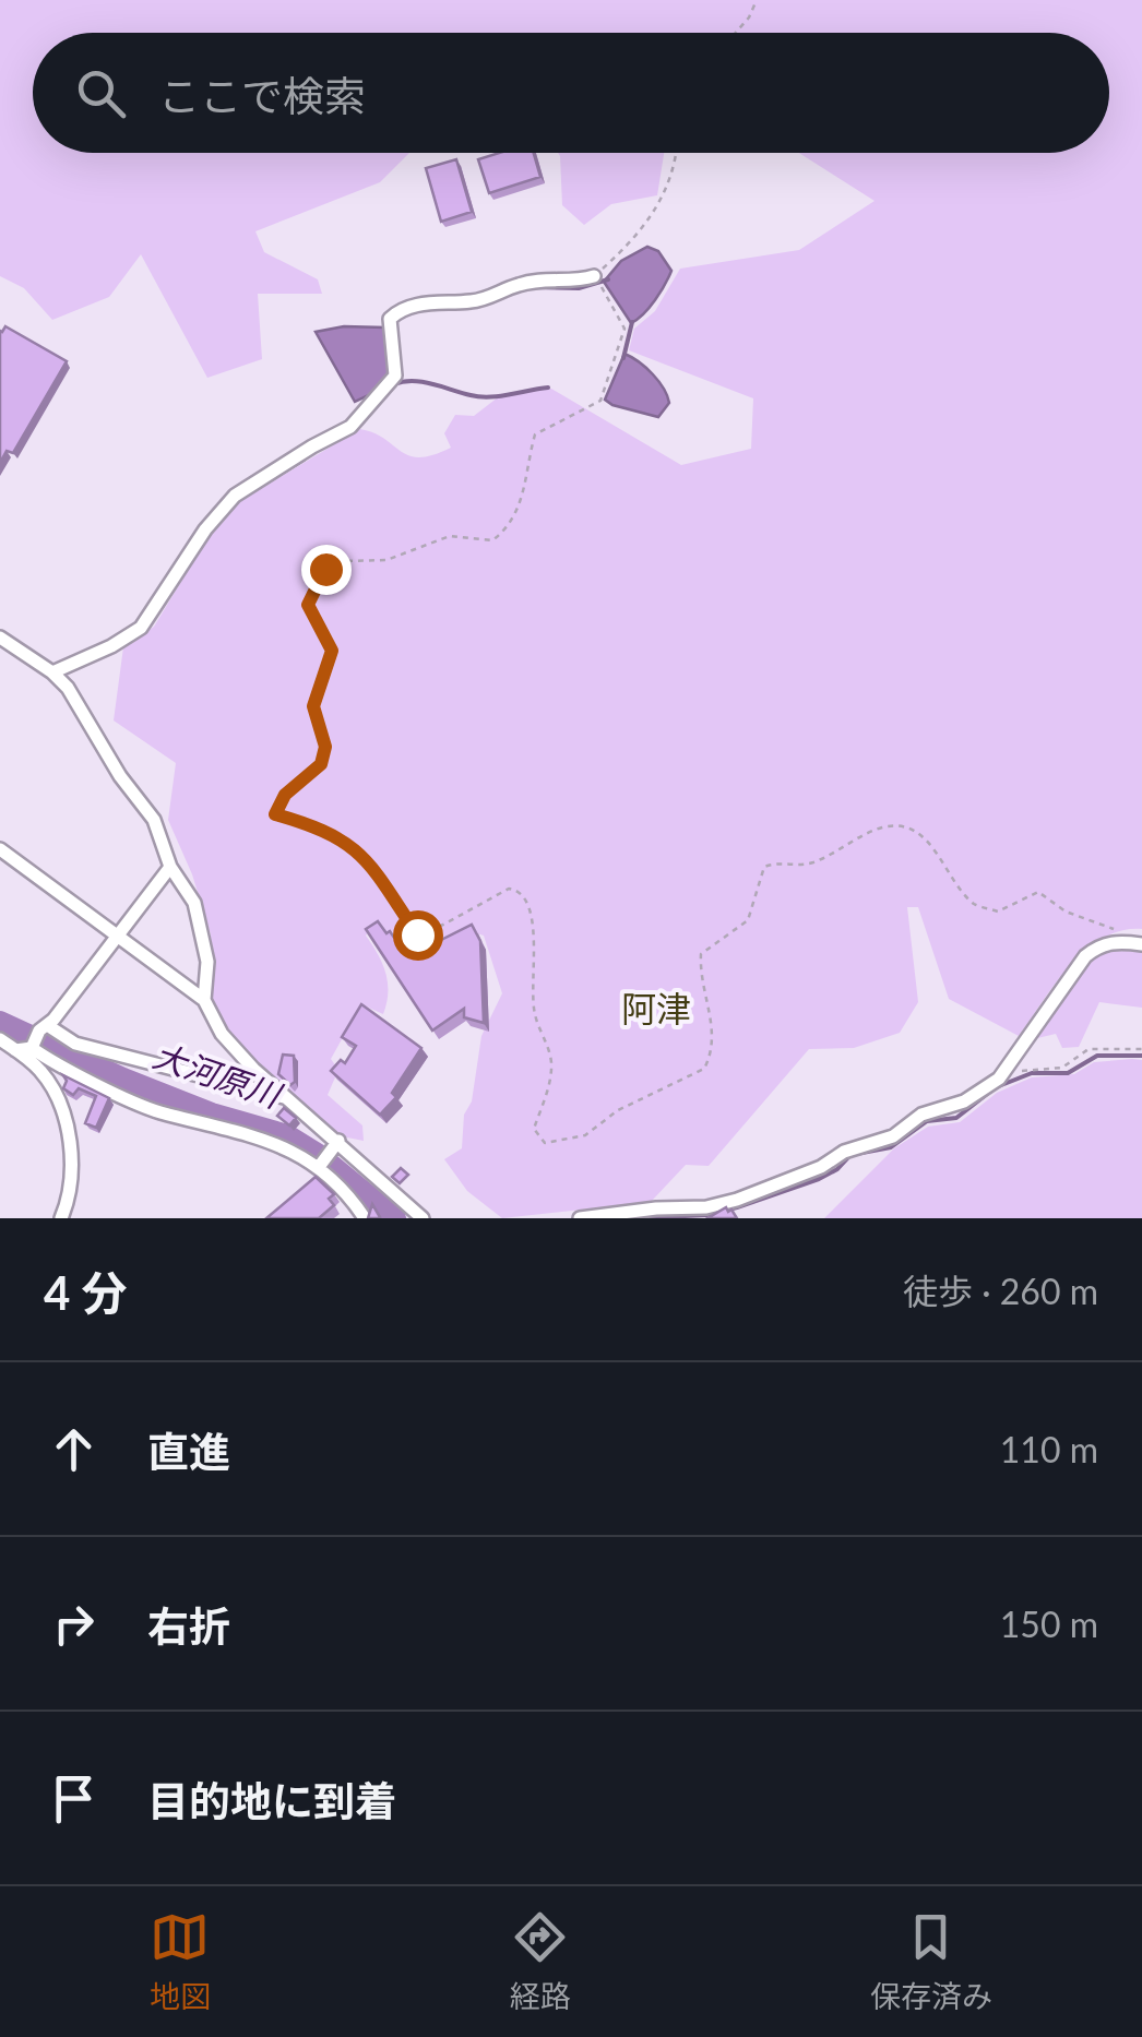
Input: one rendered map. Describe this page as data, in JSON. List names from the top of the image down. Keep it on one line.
{"districts":["阿津"],"water":["大河原川"],"page":{"search":"ここで検索","heading":["4 分","徒歩 · 260 m"],"list":[["直進","110 m"],["右折","150 m"],"目的地に到着"],"nav":["地図","経路","保存済み"]}}
